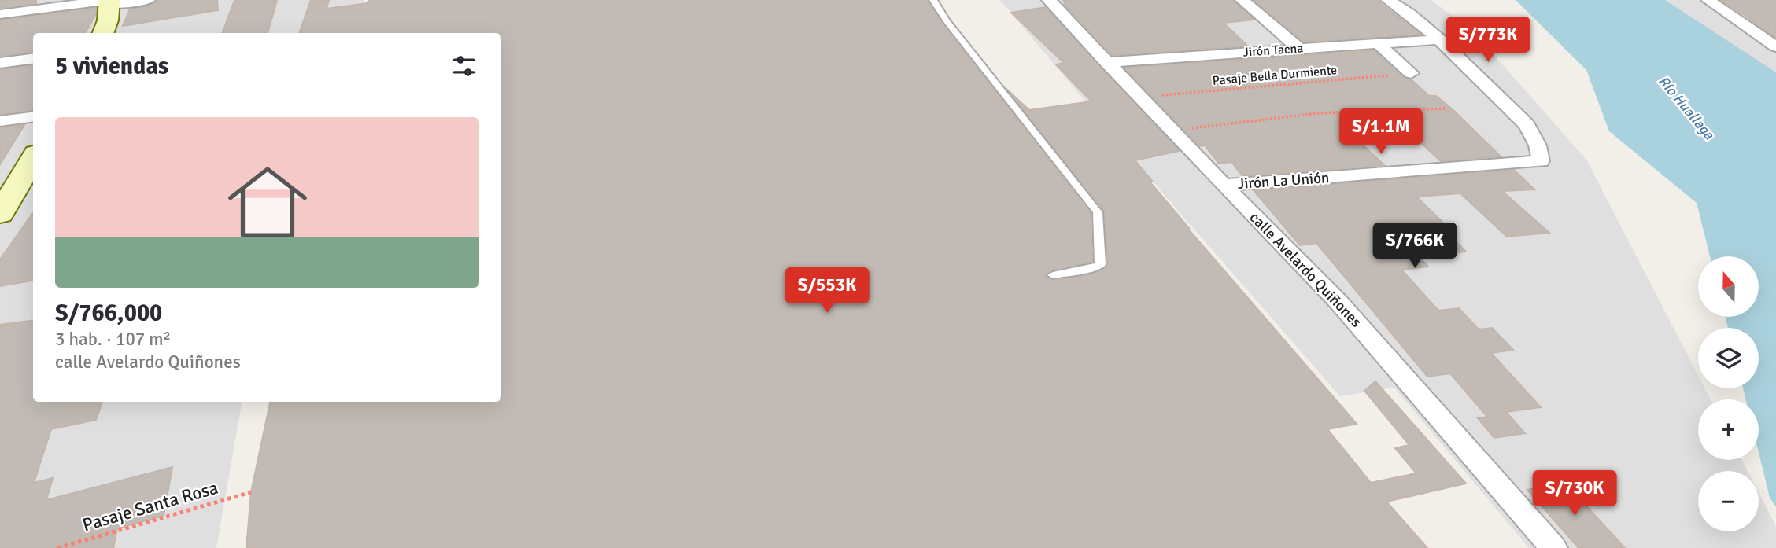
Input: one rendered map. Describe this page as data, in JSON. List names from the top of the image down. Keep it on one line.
{"streets":{"street":["Jirón Tacna","Jirón La Unión","calle Avelardo Quiñones"],"path":["Pasaje Bella Durmiente","Pasaje Santa Rosa"]},"crossings":[["Jirón Tacna","calle Avelardo Quiñones"],["Pasaje Bella Durmiente","calle Avelardo Quiñones"],["Jirón La Unión","calle Avelardo Quiñones"]],"water":["Río Huallaga"],"north":"top","page":{"price":["S/773K","S/1.1M","S/766K","S/553K","S/730K"],"heading":"5 viviendas","list":[{"name":"S/766,000","note":"3 hab. · 107 m² · calle Avelardo Quiñones"}],"map_buttons":["+","−"]}}
